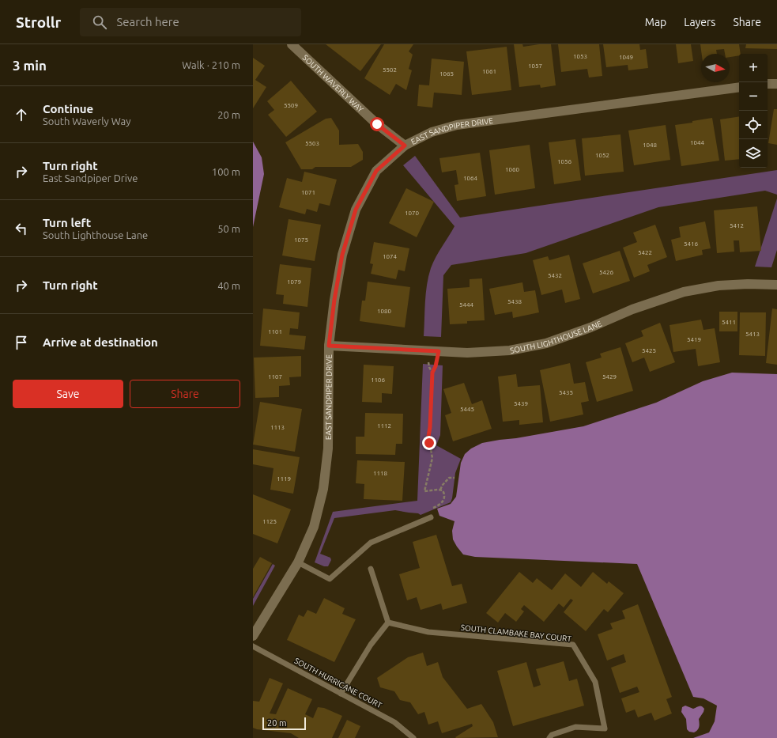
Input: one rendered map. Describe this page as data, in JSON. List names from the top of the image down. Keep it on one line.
{"streets":{"street":["SOUTH WAVERLY WAY","EAST SANDPIPER DRIVE","SOUTH LIGHTHOUSE LANE"],"lane":["SOUTH CLAMBAKE BAY COURT","SOUTH HURRICANE COURT"]},"crossings":[["SOUTH WAVERLY WAY","EAST SANDPIPER DRIVE"],["EAST SANDPIPER DRIVE","SOUTH LIGHTHOUSE LANE"]],"house_numbers":["1053","1049","1057","5502","1061","1065","5509","1044","5503","1048","1052","1056","1060","1064","1071","1070","5412","1075","5416","5422","1074","5426","5432","1079","5438","5444","1080","5411","1101","5413","5419","5425","1107","5429","1106","5435","5439","5445","1112","1113","1118","1119","1125"],"scale_bar":"20 m","north":"right","page":{"header":"Strollr","search":"Search here","nav":["Map","Layers","Share"],"heading":["3 min","Walk · 210 m"],"map_buttons":["+","−"],"list":[["Continue","South Waverly Way","20 m"],["Turn right","East Sandpiper Drive","100 m"],["Turn left","South Lighthouse Lane","50 m"],["Turn right","40 m"],"Arrive at destination"],"buttons":["Save","Share"],"scale":"20 m"}}
